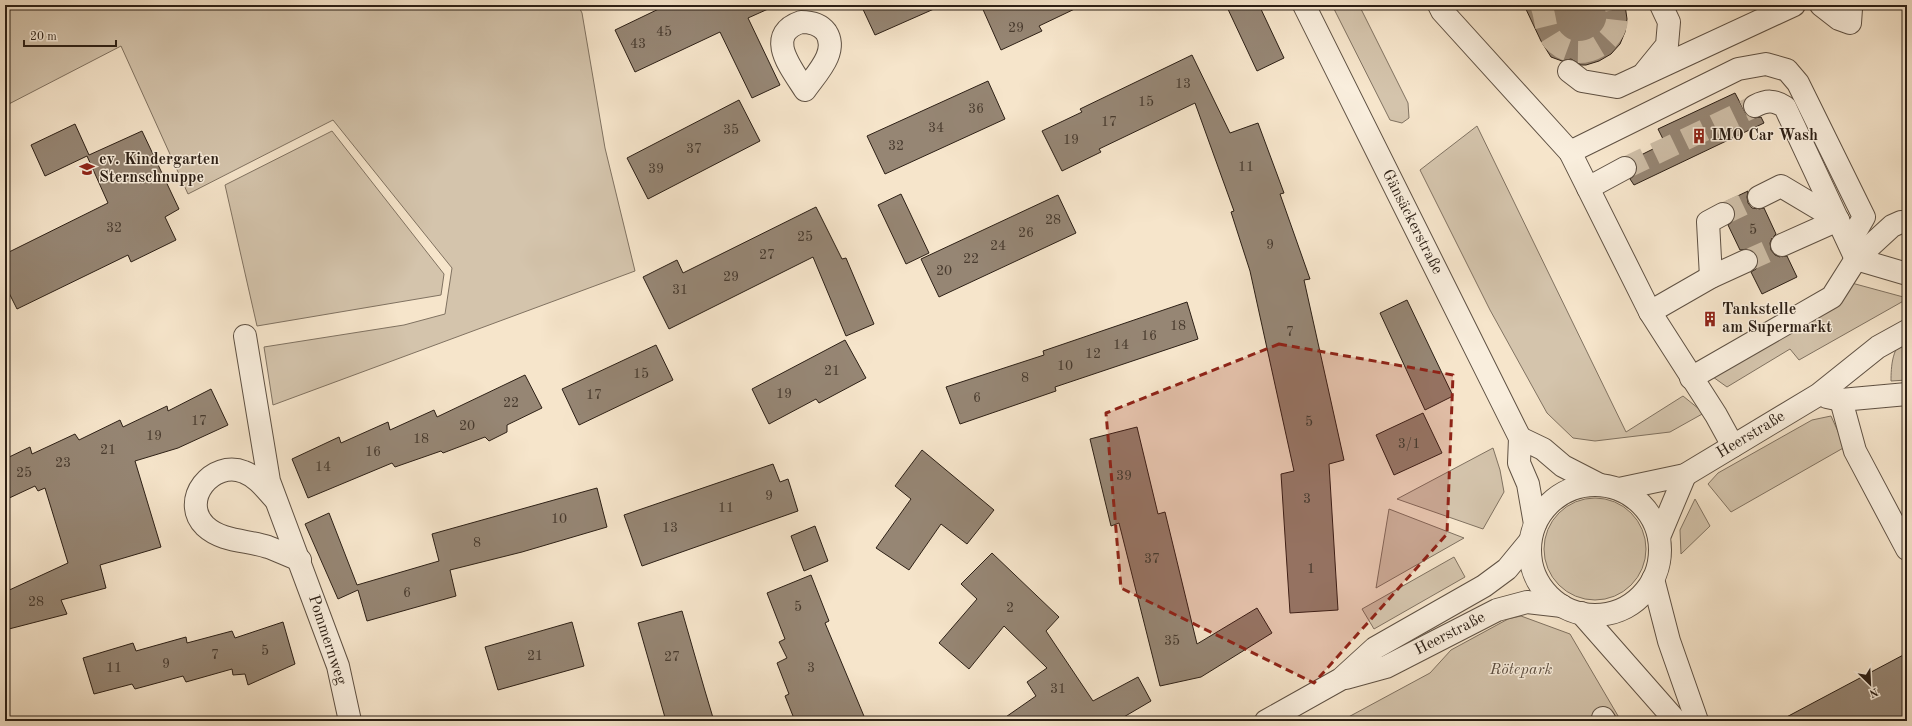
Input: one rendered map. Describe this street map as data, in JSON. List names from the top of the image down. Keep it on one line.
{"streets":{"street":["Gänsäckerstraße","Heerstraße","Pommernweg"]},"crossings":[["Gänsäckerstraße","Heerstraße"]],"parks":["Rötepark"],"places":{"building":["IMO Car Wash","Tankstelle am Supermarkt"],"school or university":["ev. Kindergarten Sternschnuppe"]},"house_numbers":["29","45","43","13","15","36","17","34","35","19","32","37","11","39","28","32","5","26","25","9","24","27","22","20","29","31","18","7","16","14","12","10","21","15","8","19","17","6","22","17","5","20","19","18","3/1","21","16","23","14","25","39","9","3","11","10","13","8","37","1","6","28","5","2","35","5","7","21","27","9","11","3","31"],"scale_bar":"20 m","north":"bottom right"}
